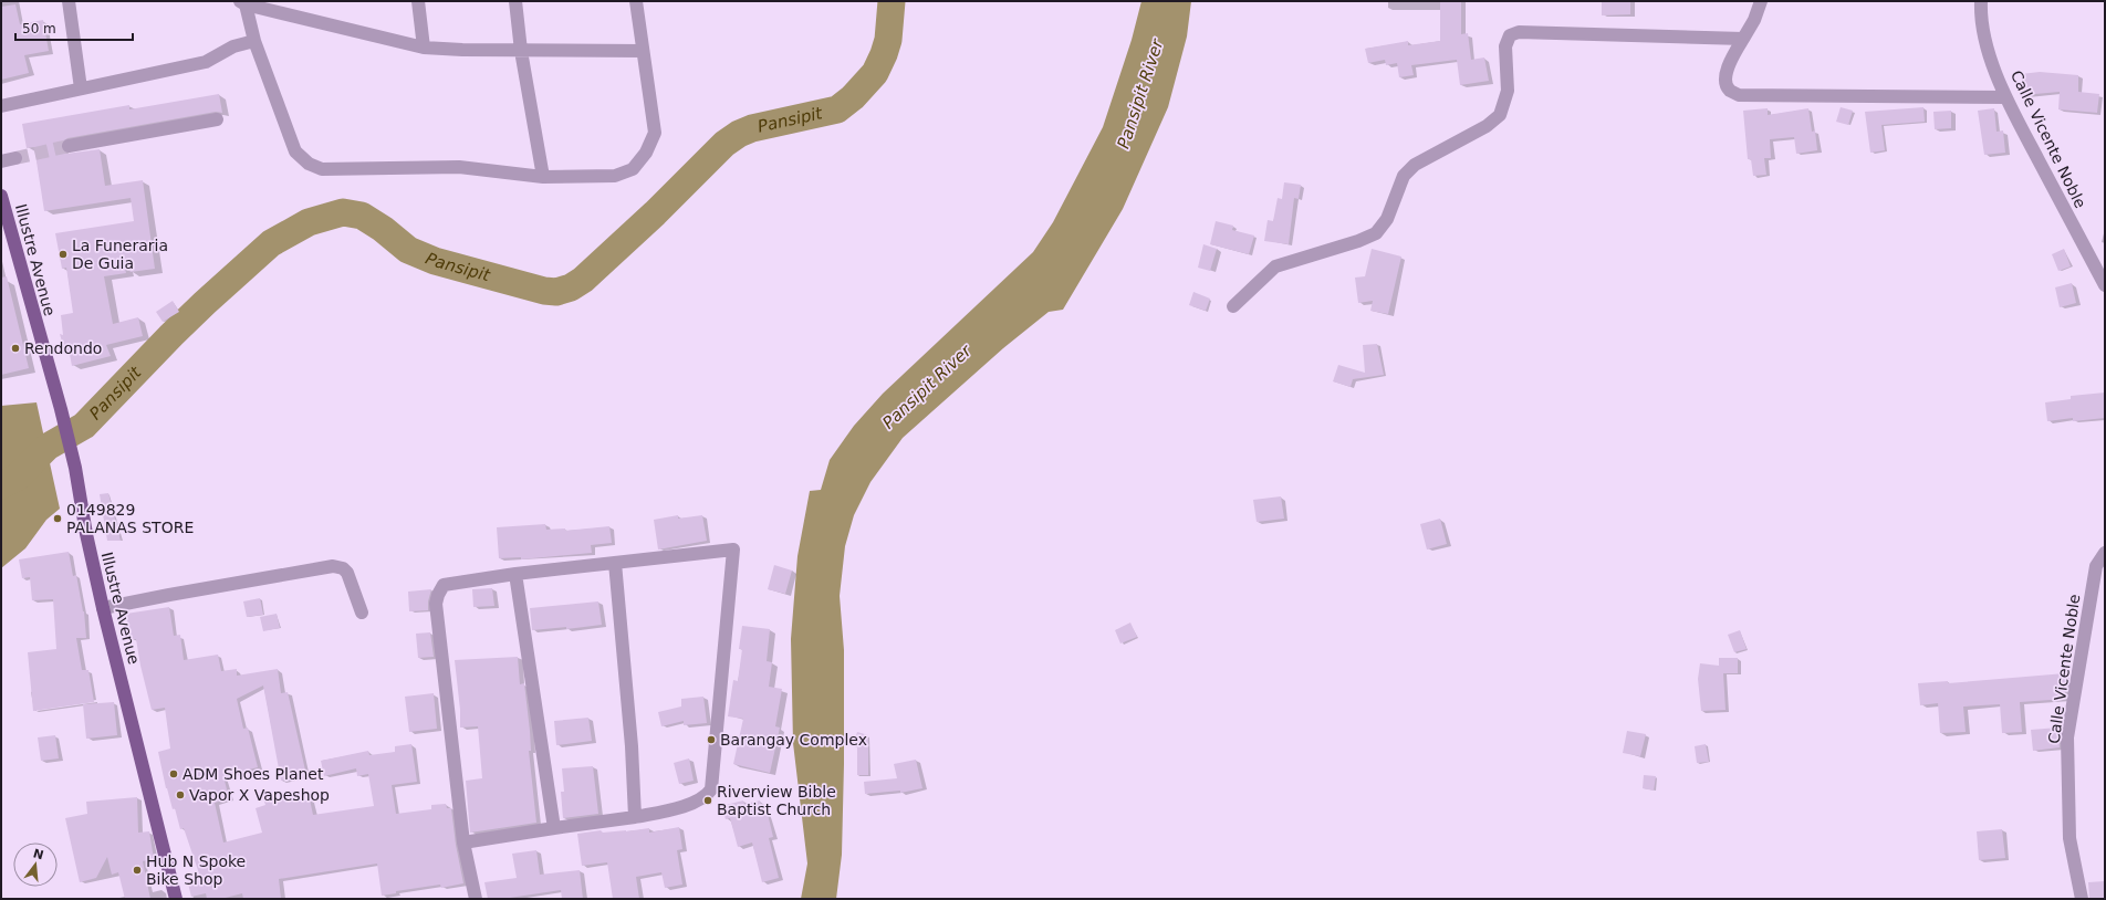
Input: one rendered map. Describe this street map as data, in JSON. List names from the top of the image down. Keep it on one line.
{"streets":{"main road":["Illustre Avenue"],"street":["Calle Vicente Noble"]},"water":["Pansipit River","Pansipit"],"places":["La Funeraria De Guia","Rendondo","0149829 PALANAS STORE","Barangay Complex","ADM Shoes Planet","Vapor X Vapeshop","Riverview Bible Baptist Church","Hub N Spoke Bike Shop"],"scale_bar":"50 m","north":"top"}
